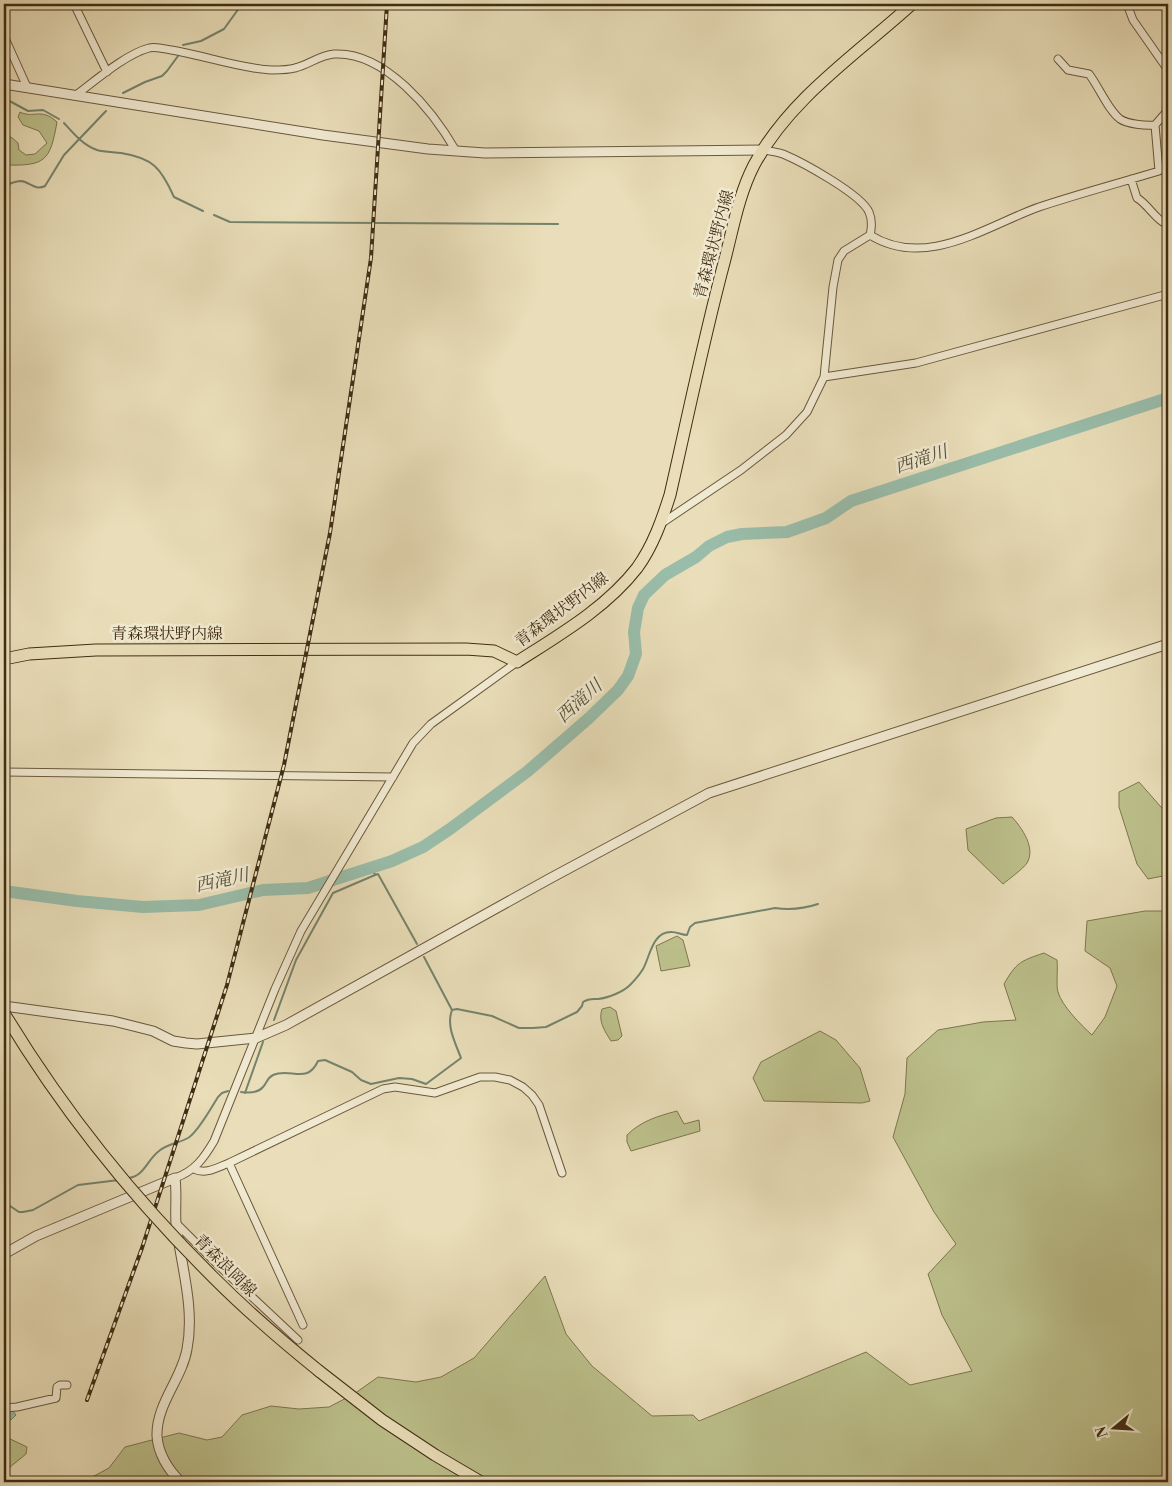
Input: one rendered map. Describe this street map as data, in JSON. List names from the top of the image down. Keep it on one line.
{"streets":{"main road":["青森環状野内線","青森浪岡線"]},"water":["西滝川"],"north":"left"}
